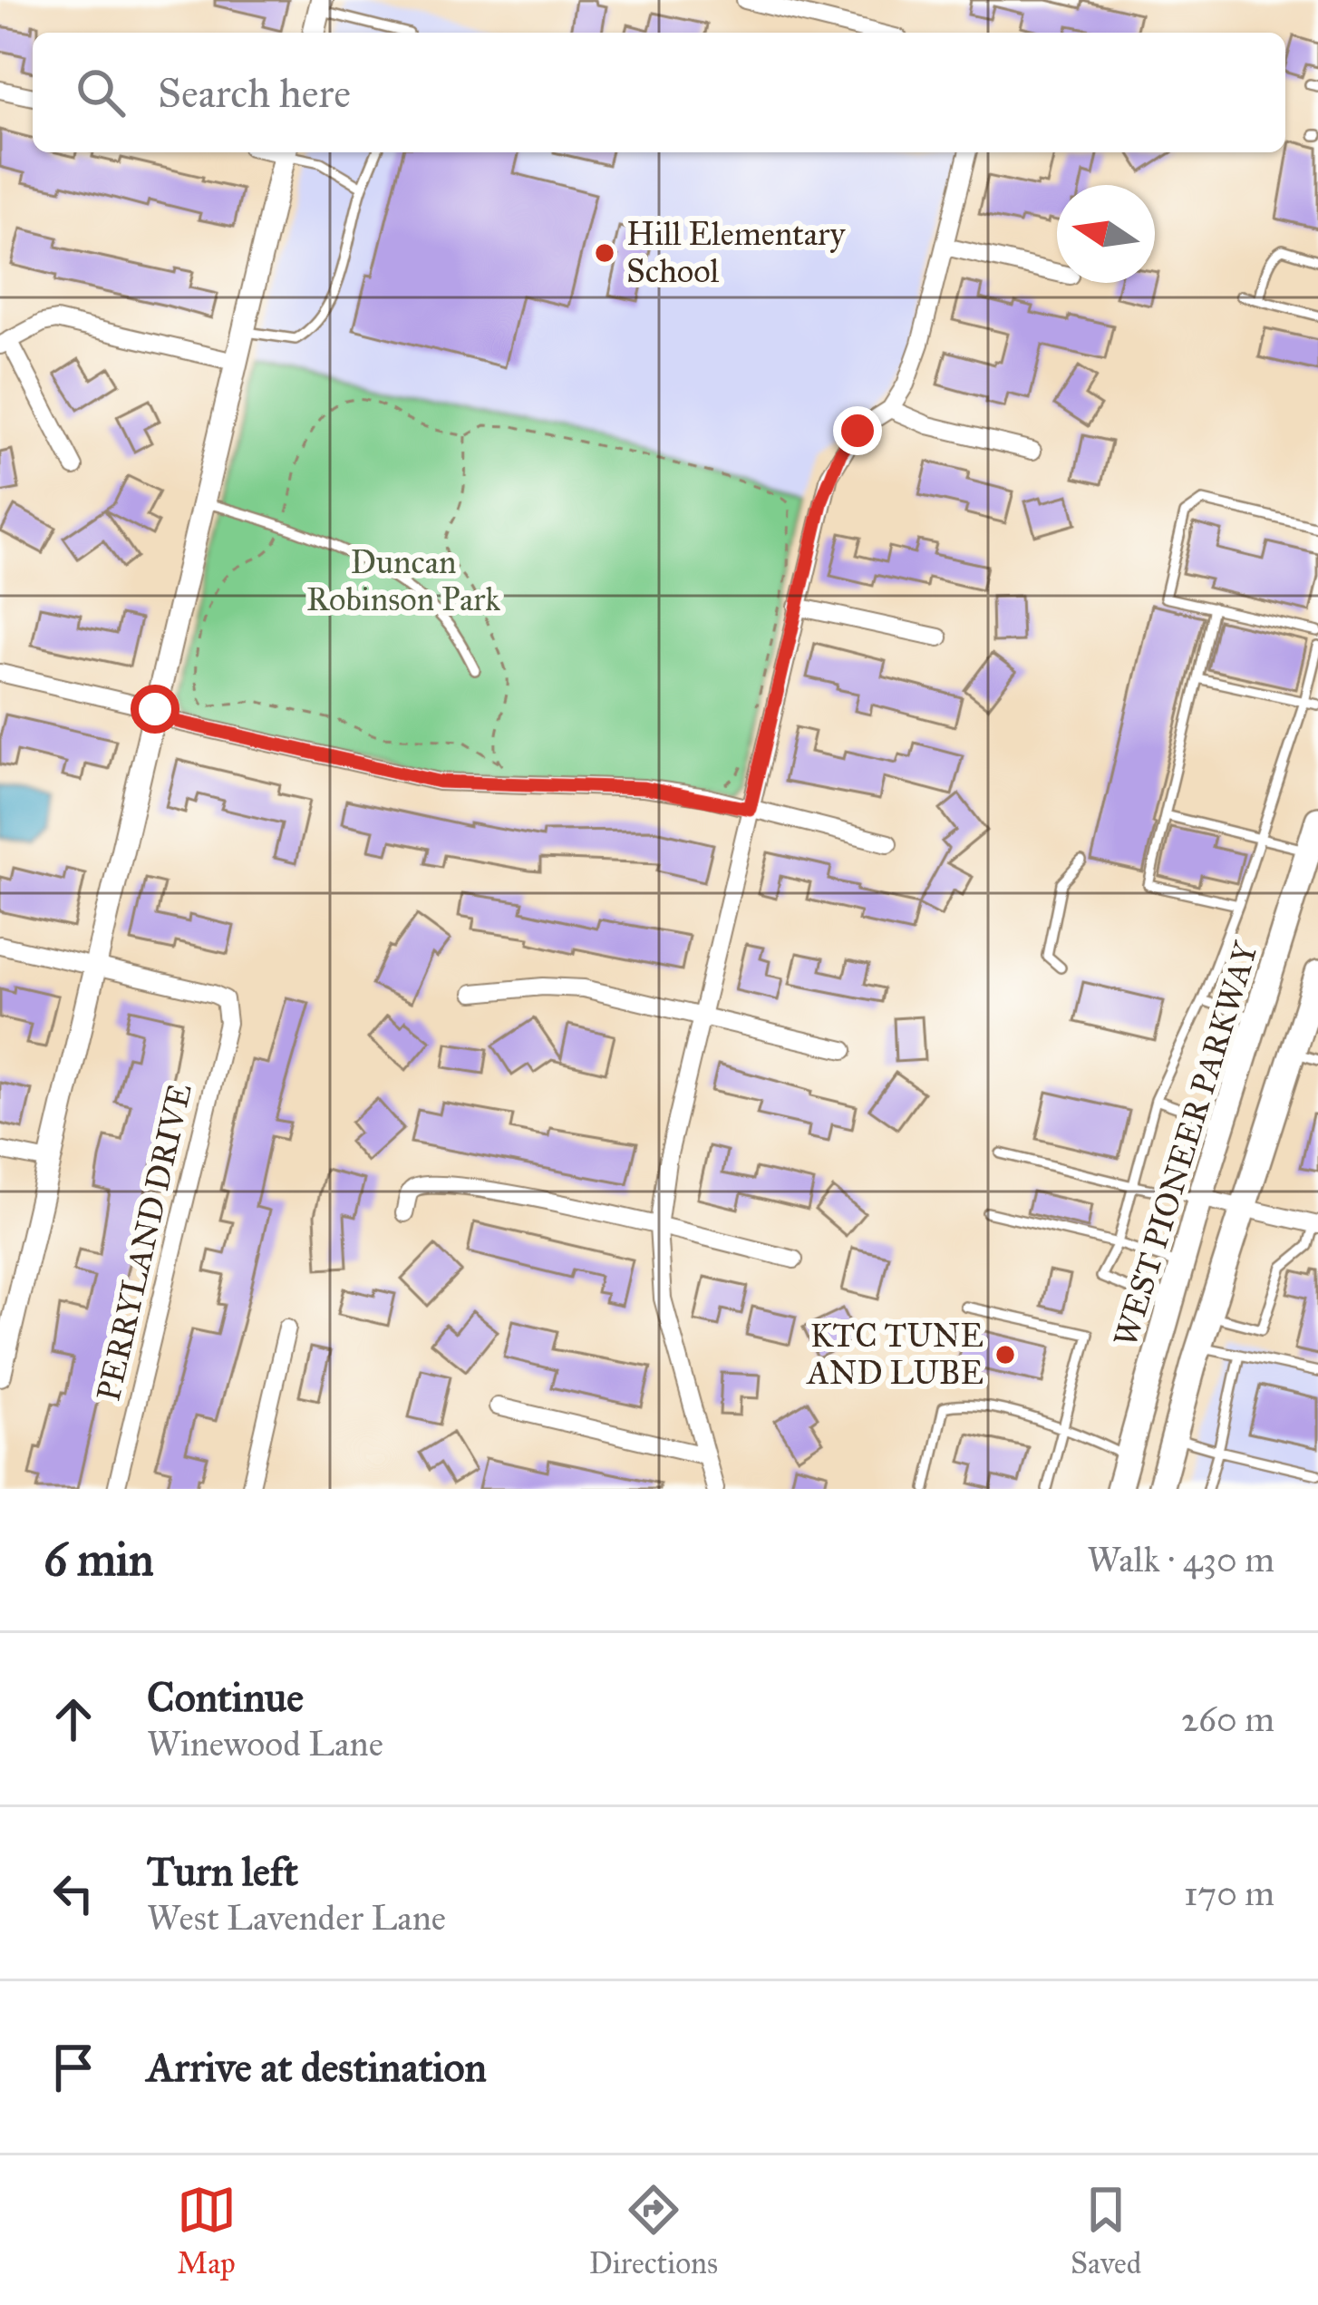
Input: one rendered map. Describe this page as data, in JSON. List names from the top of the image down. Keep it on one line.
{"streets":{"main road":["WEST PIONEER PARKWAY"],"street":["PERRYLAND DRIVE"]},"parks":["Duncan Robinson Park"],"places":["Hill Elementary School","KTC TUNE AND LUBE"],"north":"left","page":{"search":"Search here","heading":["6 min","Walk · 430 m"],"list":[["Continue","Winewood Lane","260 m"],["Turn left","West Lavender Lane","170 m"],"Arrive at destination"],"nav":["Map","Directions","Saved"]}}
